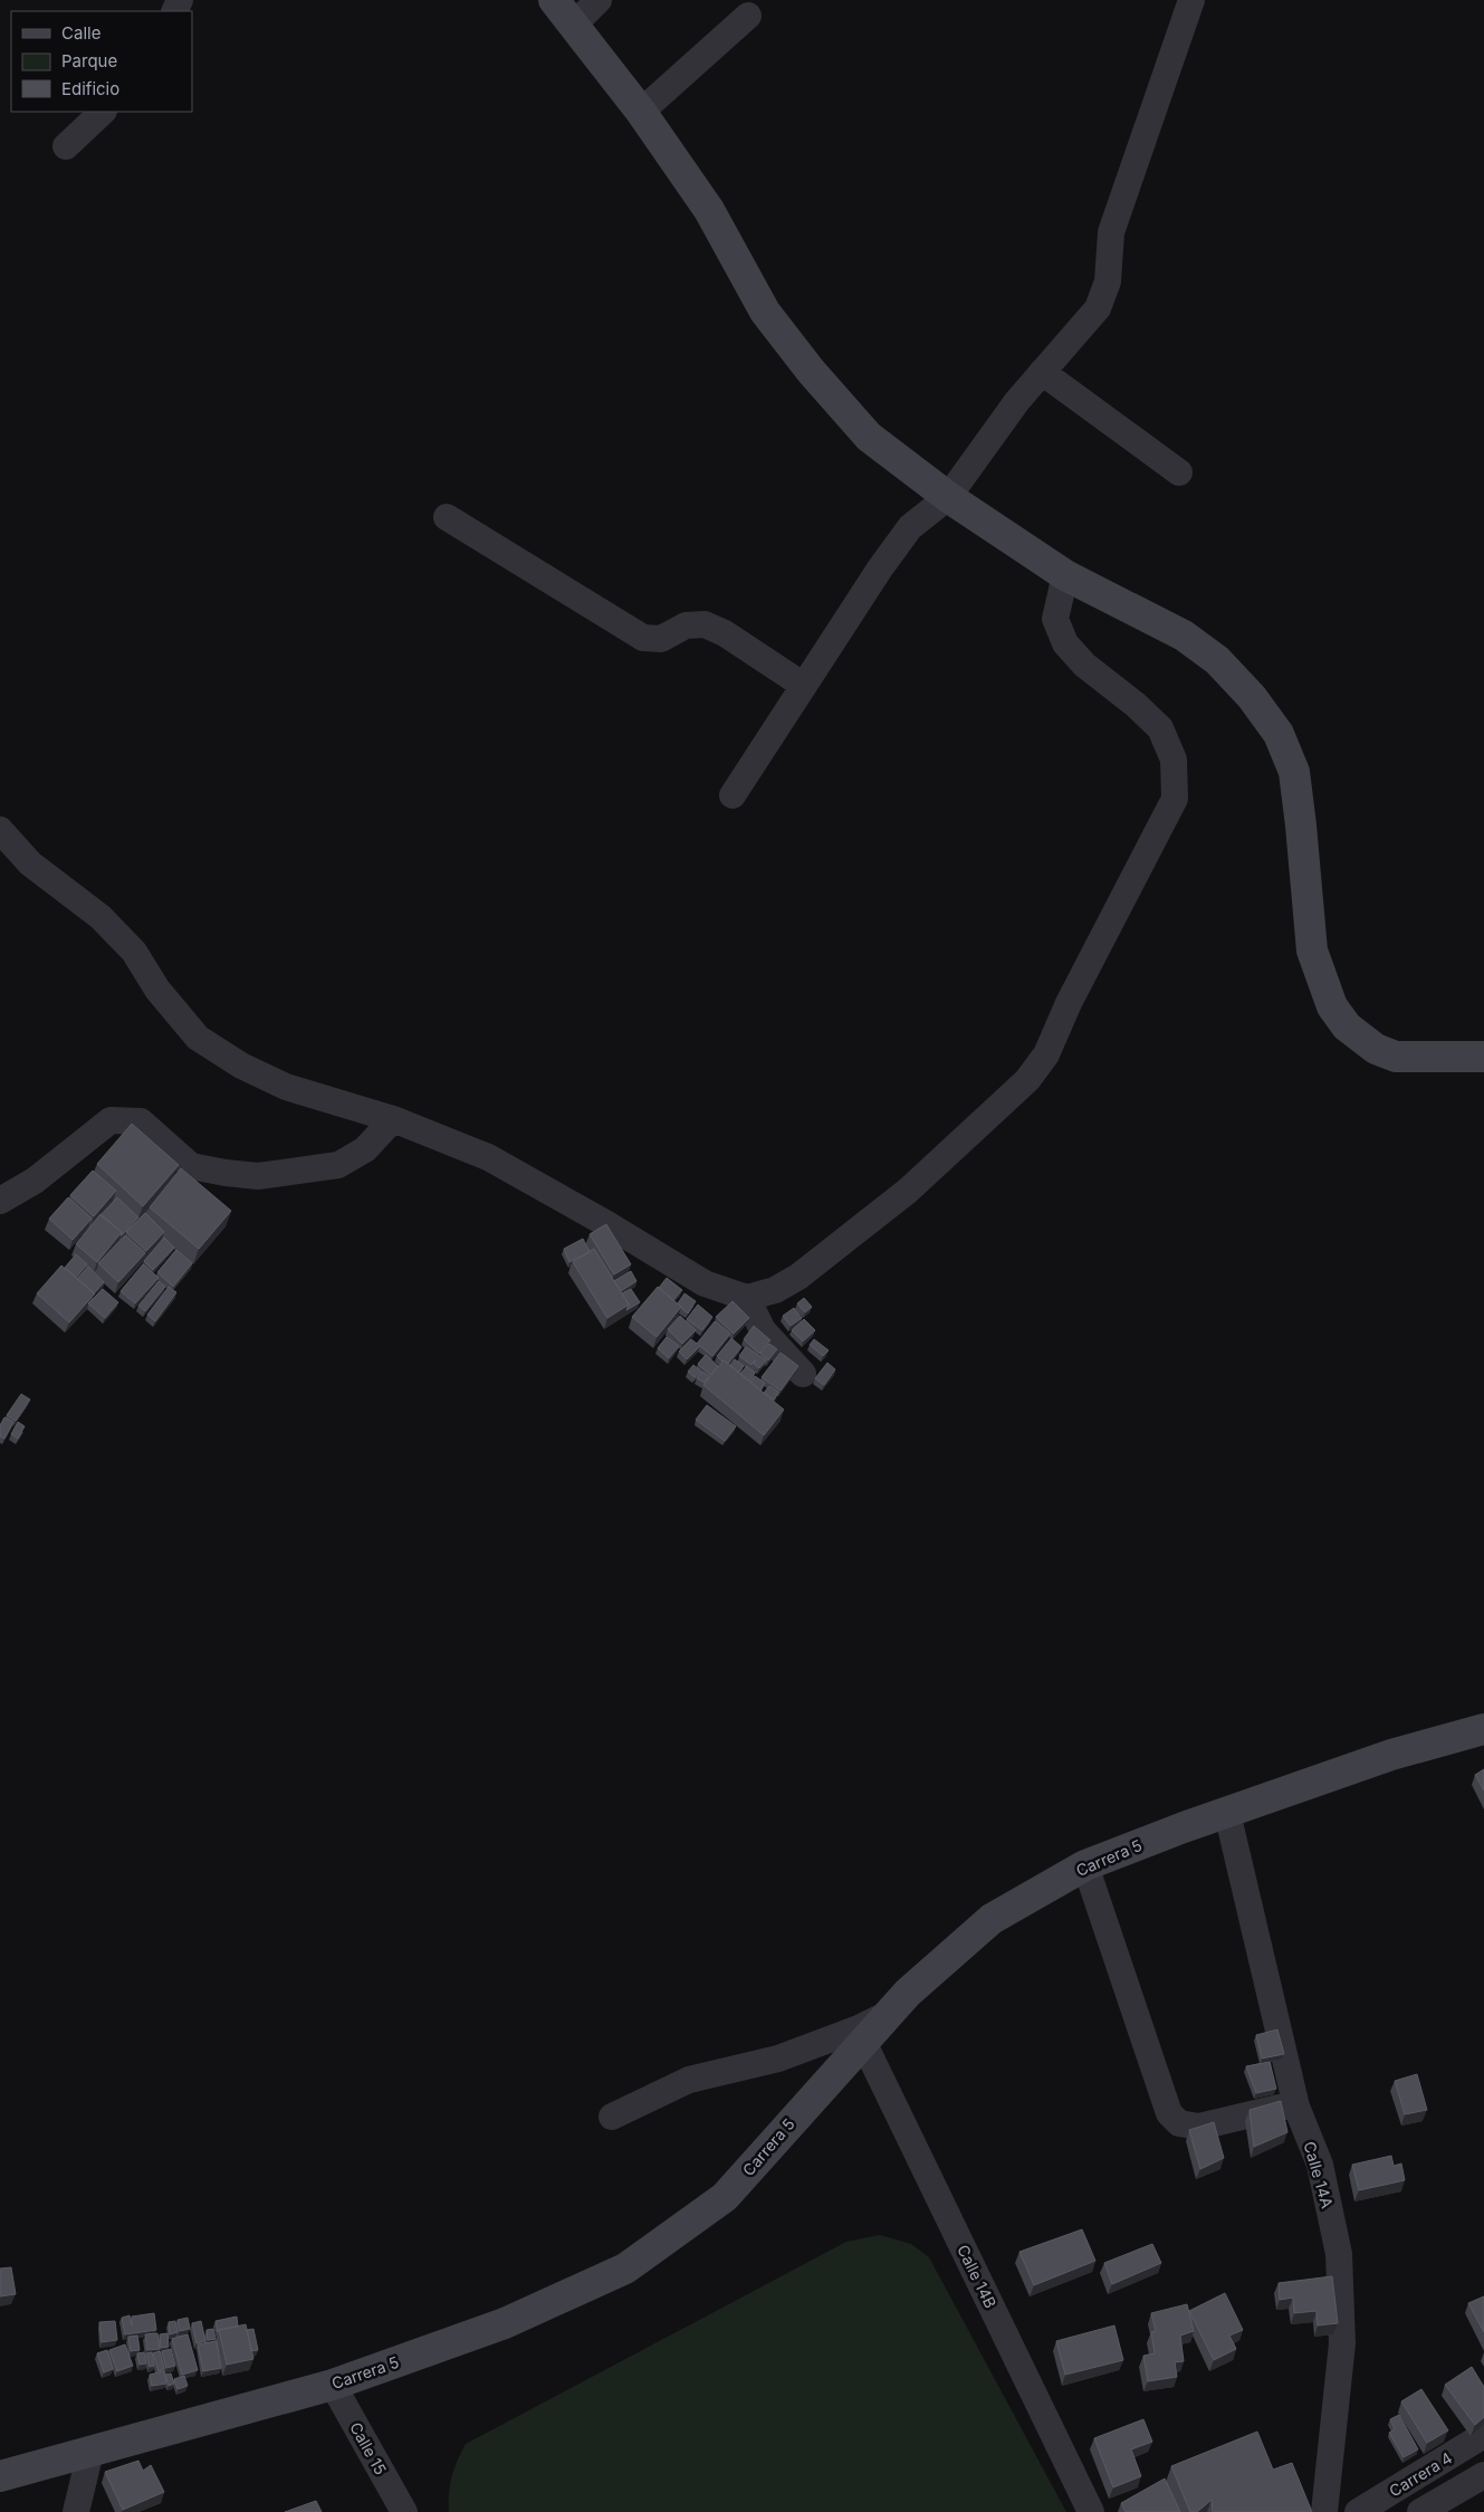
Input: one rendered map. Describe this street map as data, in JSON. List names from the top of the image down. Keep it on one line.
{"streets":{"main road":["Carrera 5"],"street":["Calle 14A","Calle 14B","Calle 15","Carrera 4"]},"crossings":[["Carrera 5","Calle 14A"],["Carrera 5","Calle 14B"],["Carrera 5","Calle 15"]],"legend":["Calle","Parque","Edificio"]}
